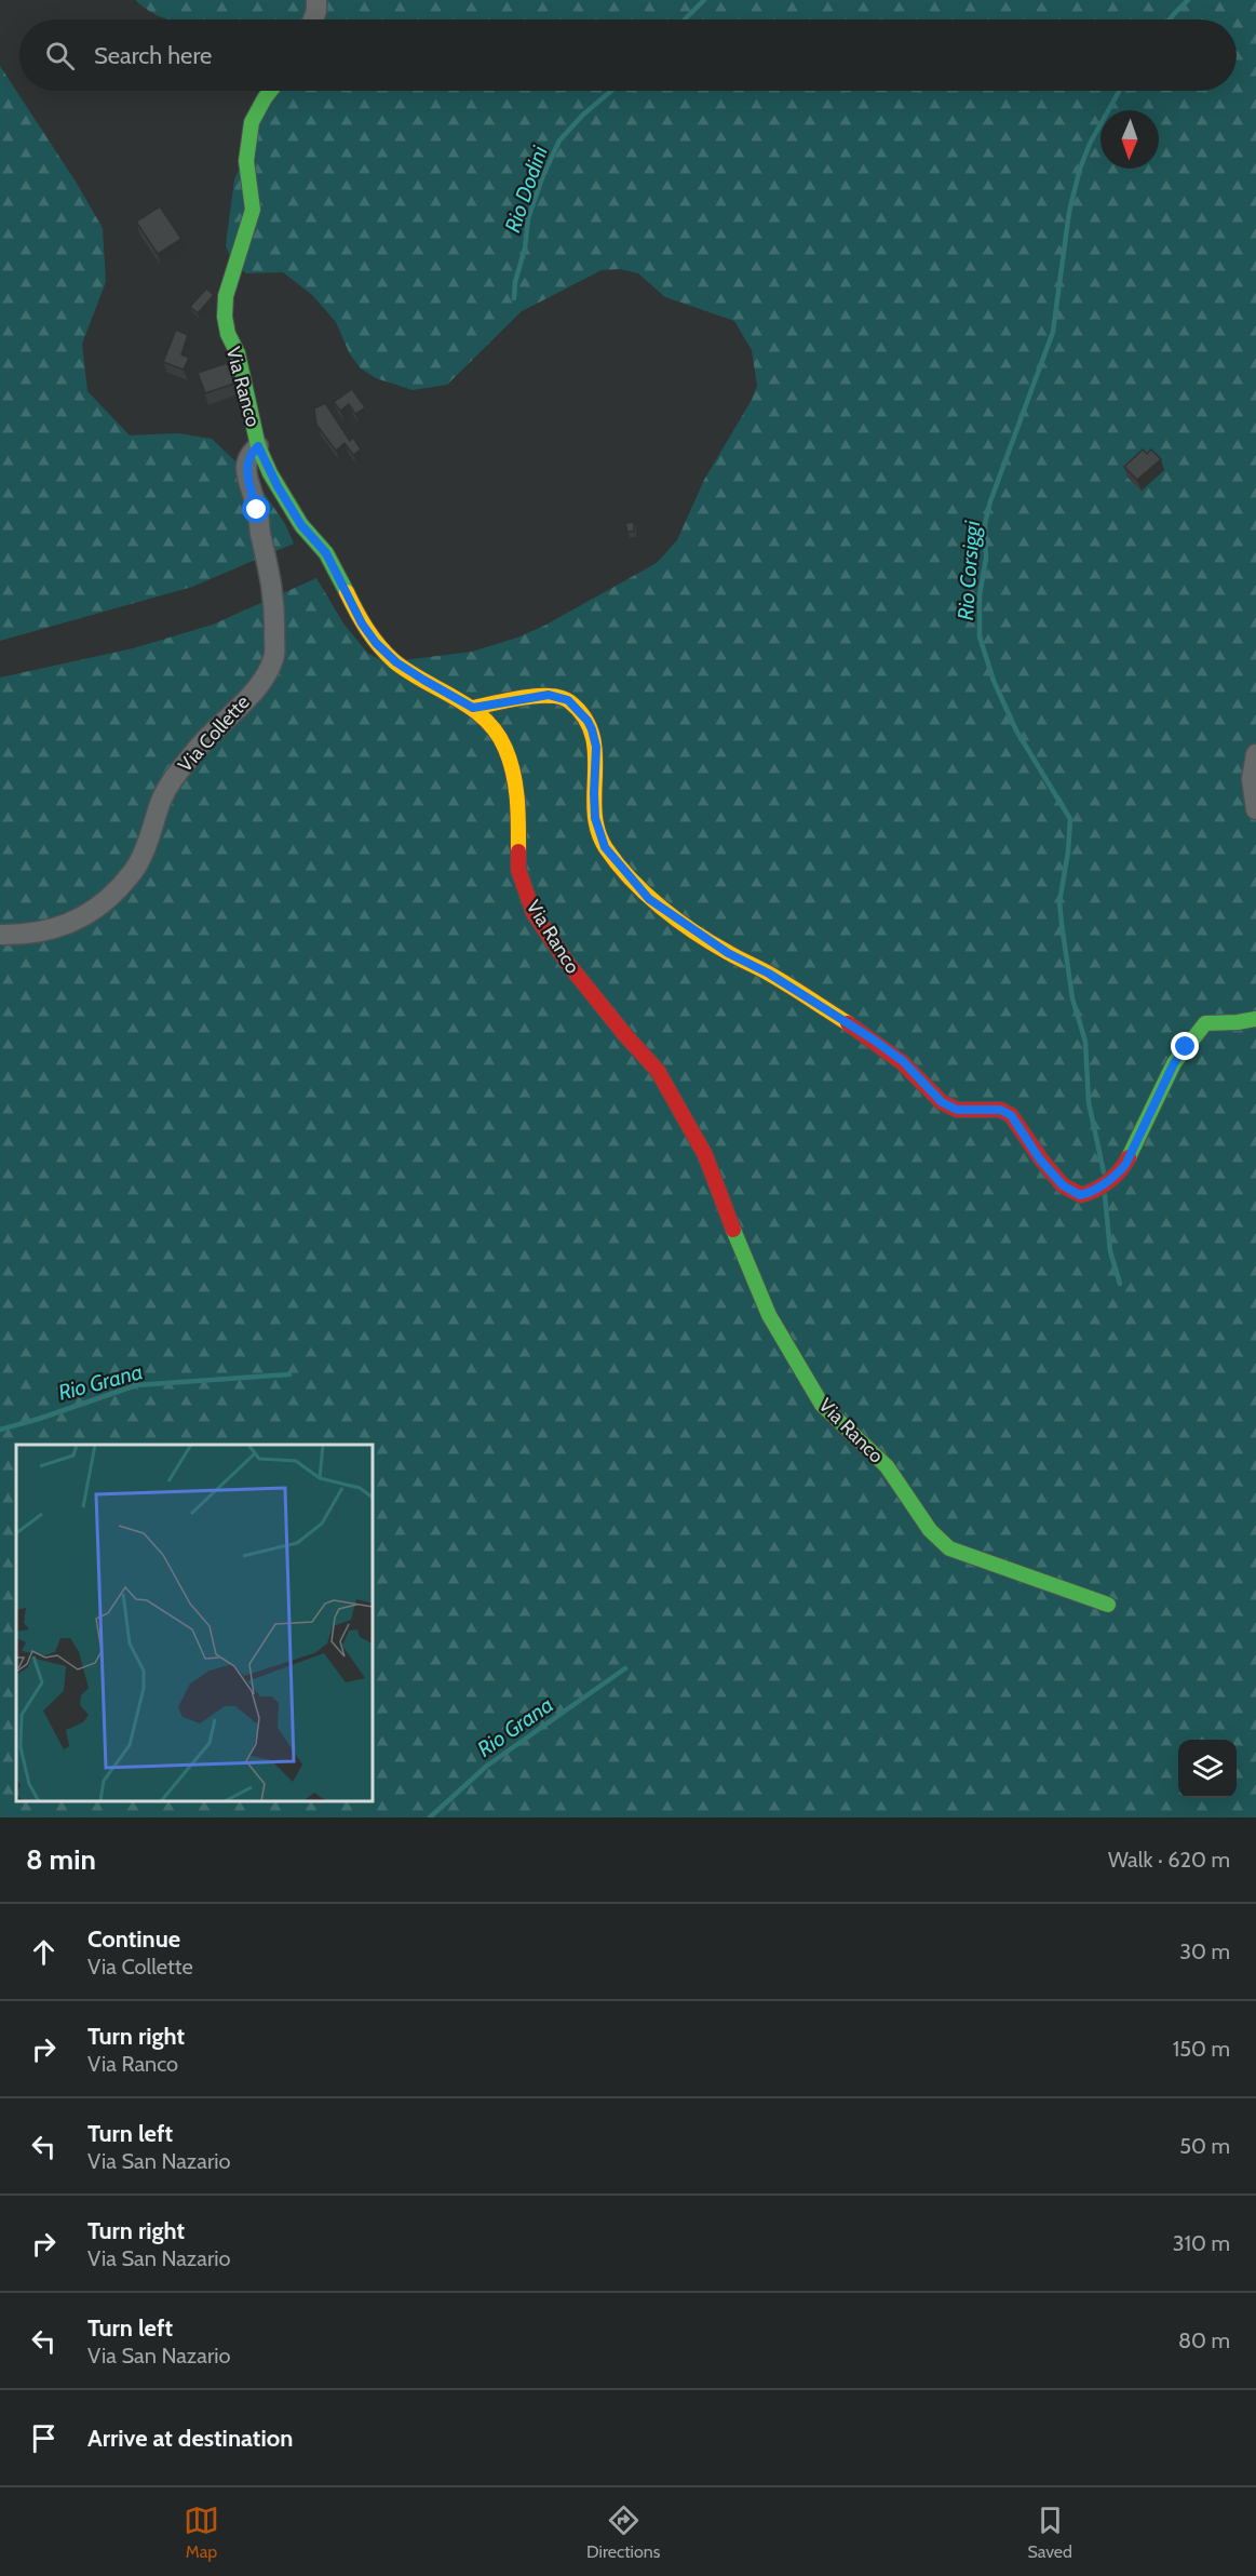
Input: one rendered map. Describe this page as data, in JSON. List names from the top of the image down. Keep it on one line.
{"streets":{"street":["Via Ranco","Via Collette"]},"crossings":[["Via Ranco","Via Collette"]],"water":["Rio Dodini","Rio Corsiggi","Rio Grana"],"north":"bottom","page":{"search":"Search here","heading":["8 min","Walk · 620 m"],"list":[["Continue","Via Collette","30 m"],["Turn right","Via Ranco","150 m"],["Turn left","Via San Nazario","50 m"],["Turn right","Via San Nazario","310 m"],["Turn left","Via San Nazario","80 m"],"Arrive at destination"],"nav":["Map","Directions","Saved"]}}
